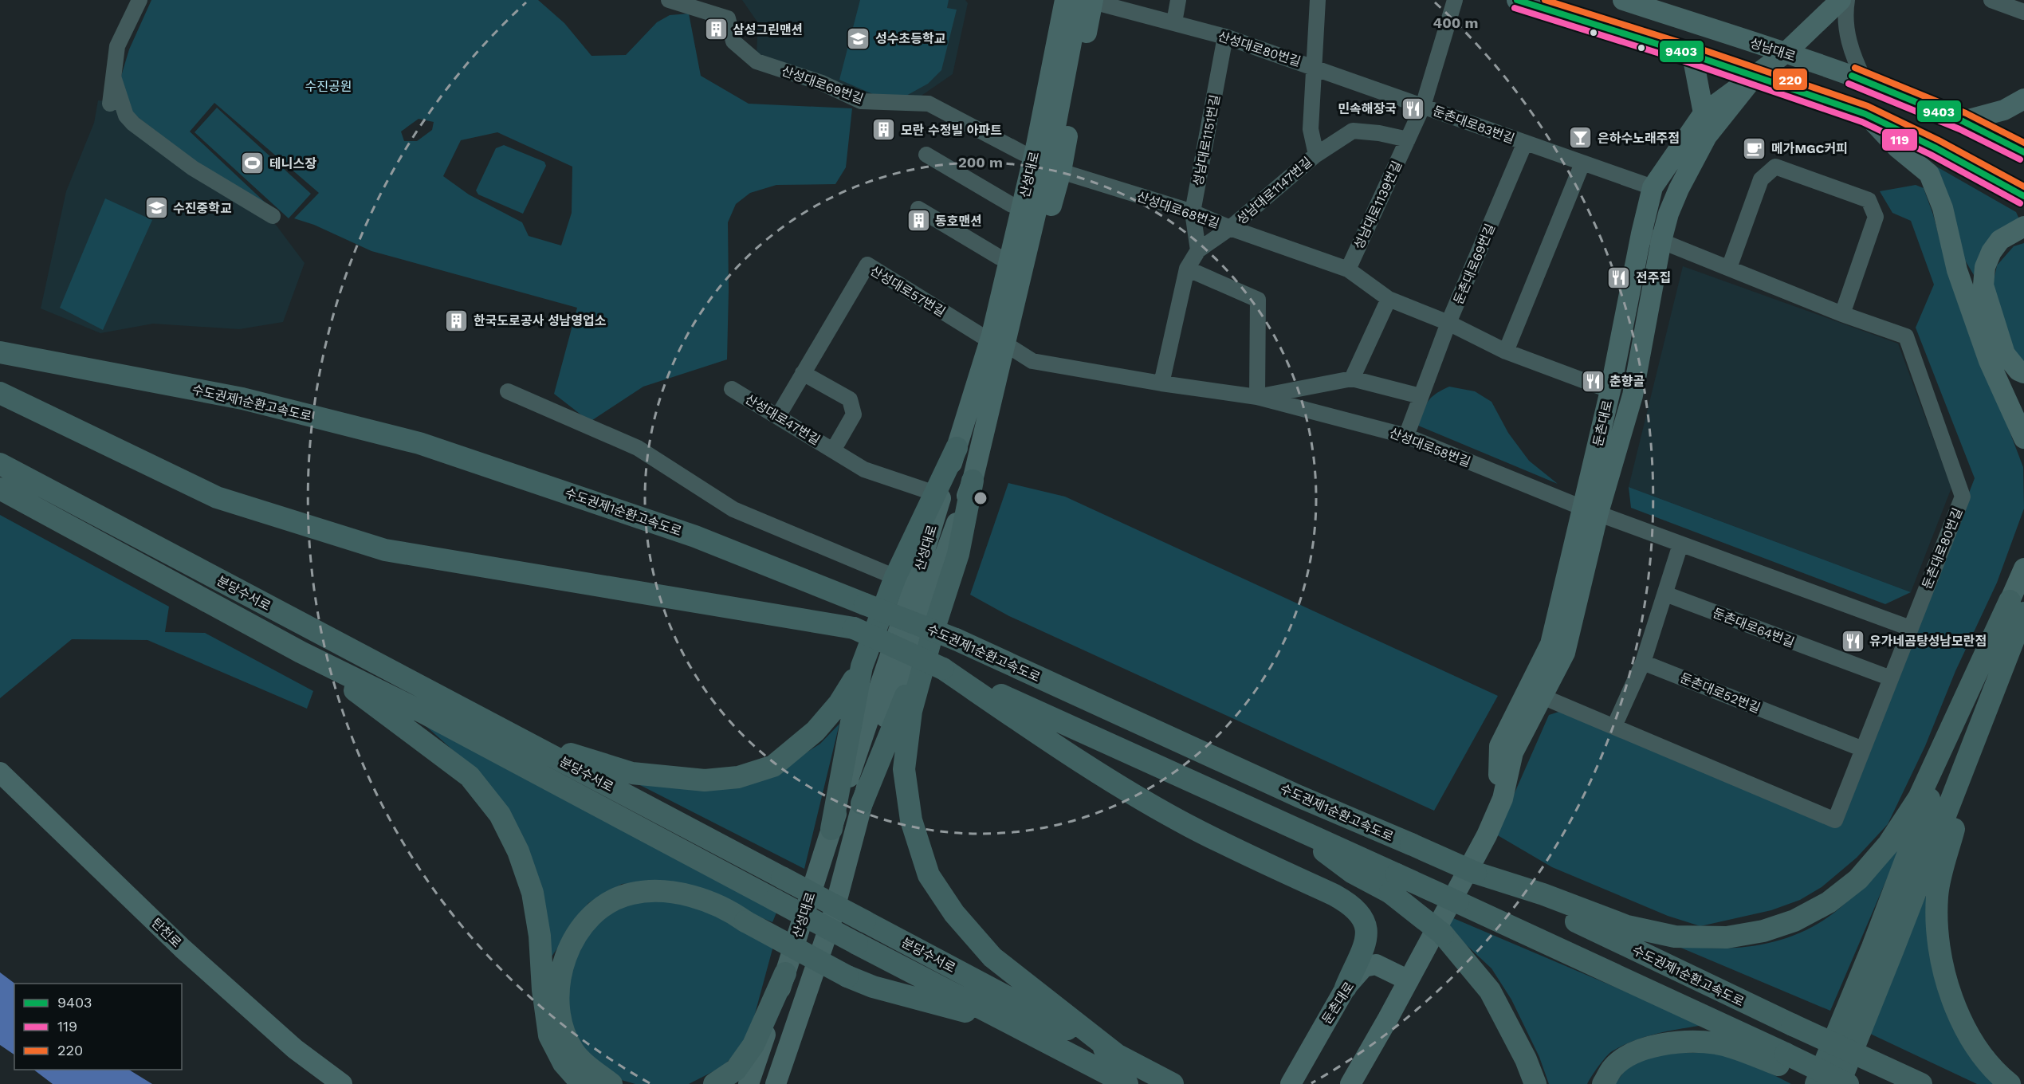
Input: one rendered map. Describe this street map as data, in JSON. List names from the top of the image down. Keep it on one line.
{"streets":{"highway":["수도권제1순환고속도로","분당수서로"],"main road":["성남대로","산성대로","둔촌대로","탄천로"],"street":["산성대로80번길","산성대로69번길","둔촌대로83번길","성남대로1151번길","성남대로1147번길","성남대로1139번길","산성대로68번길","둔촌대로69번길","산성대로57번길","산성대로47번길","산성대로58번길","둔촌대로80번길","둔촌대로64번길","둔촌대로52번길"]},"crossings":[["산성대로80번길","둔촌대로83번길"],["산성대로80번길","성남대로1151번길"],["산성대로80번길","산성대로"],["산성대로80번길","성남대로1147번길"],["산성대로80번길","성남대로1139번길"],["성남대로","둔촌대로"],["산성대로69번길","산성대로"],["둔촌대로83번길","성남대로1139번길"],["둔촌대로83번길","둔촌대로69번길"],["둔촌대로83번길","둔촌대로"],["성남대로1151번길","성남대로1147번길"],["성남대로1151번길","산성대로68번길"],["산성대로","산성대로58번길"],["성남대로1147번길","산성대로68번길"],["성남대로1139번길","산성대로68번길"],["둔촌대로69번길","산성대로58번길"],["산성대로57번길","산성대로47번길"],["둔촌대로","산성대로58번길"],["둔촌대로","둔촌대로80번길"],["둔촌대로80번길","둔촌대로64번길"],["둔촌대로80번길","둔촌대로52번길"]],"parks":["수진공원"],"places":{"building":["삼성그린맨션","모란 수정빌 아파트","동호맨션","한국도로공사 성남영업소"],"school or university":["성수초등학교","수진중학교"],"restaurant":["민속해장국","전주집","춘향골","유가네곰탕성남모란점"],"bar":["은하수노래주점"],"cafe":["메가MGC커피"],"sports":["테니스장"]},"lines":["transit line 9403","transit line 220","transit line 119"],"legend":["9403","119","220"],"rings":["400 m","200 m"]}
